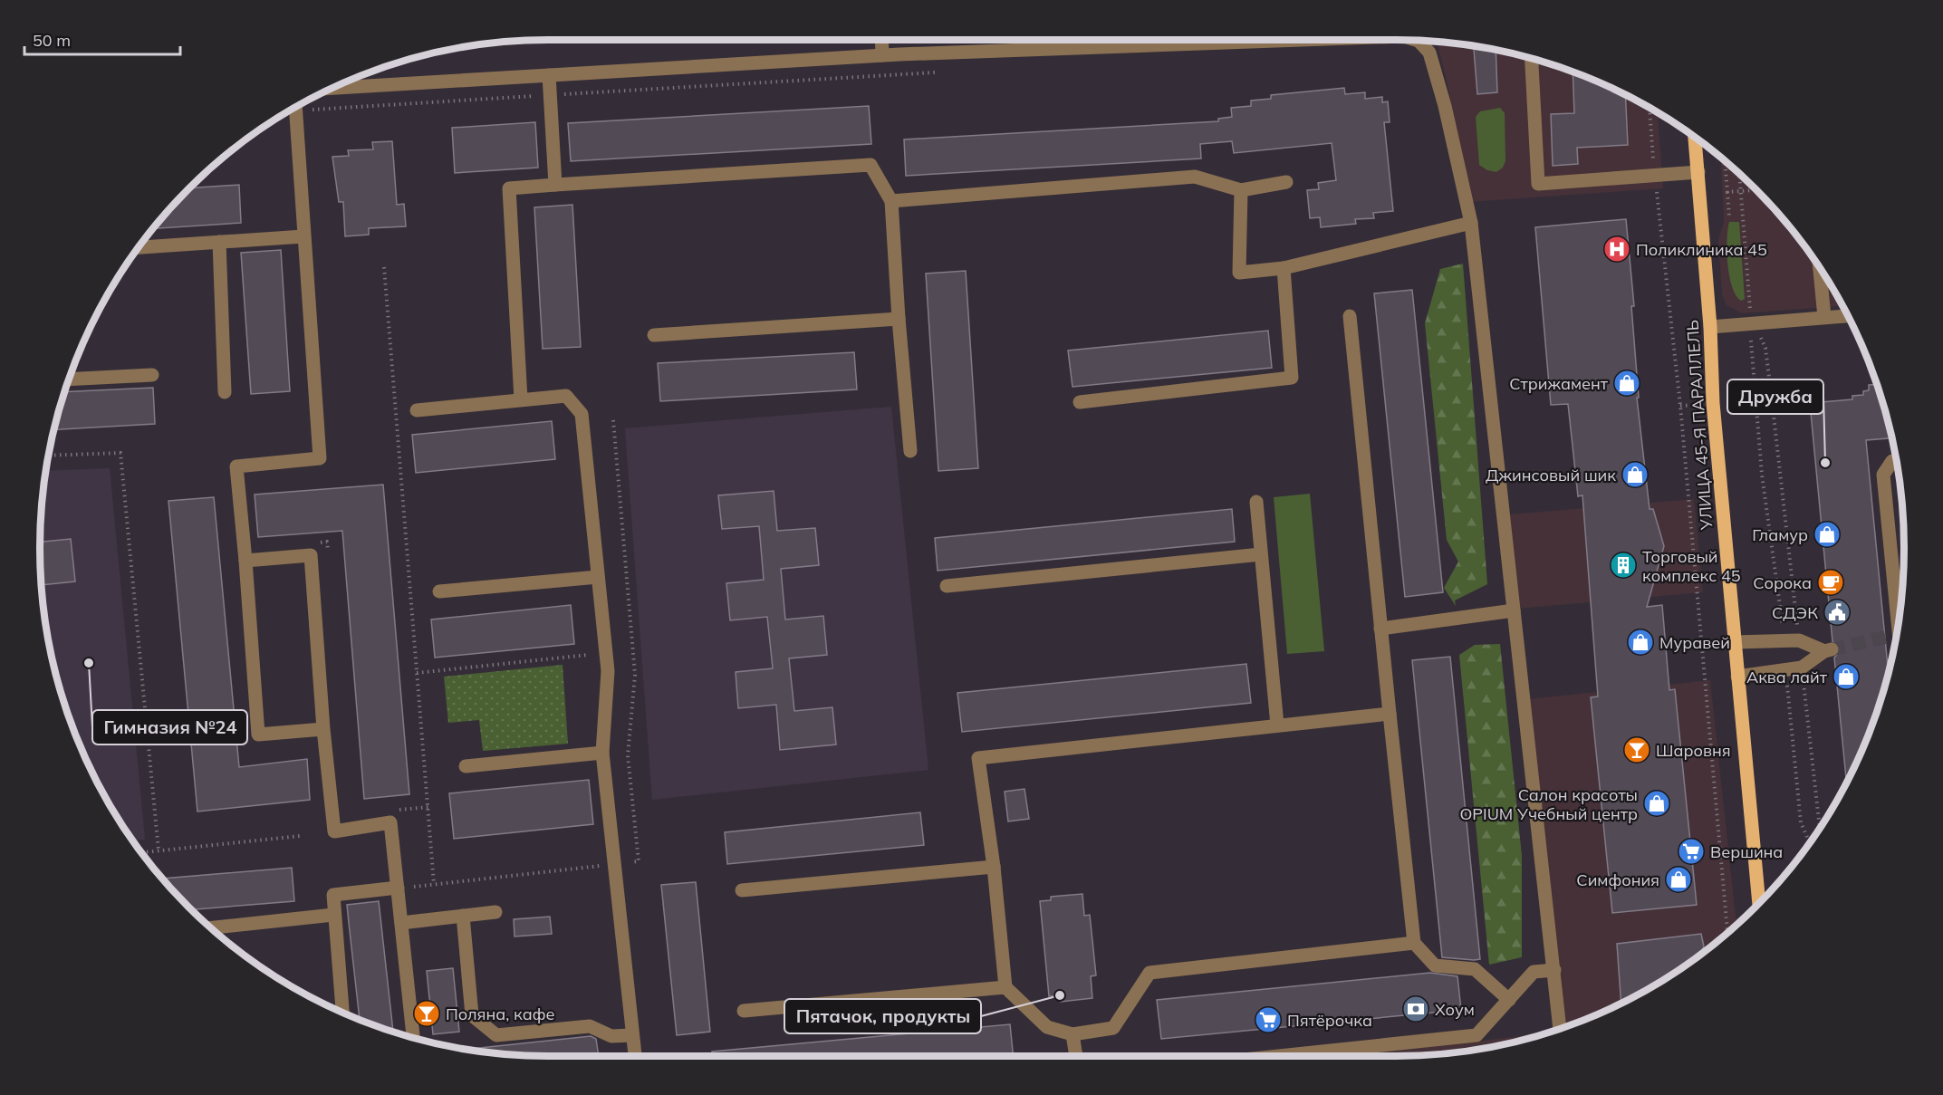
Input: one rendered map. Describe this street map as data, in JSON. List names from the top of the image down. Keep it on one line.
{"streets":{"main road":["УЛИЦА 45-Я ПАРАЛЛЕЛЬ"]},"places":{"hospital":["Поликлиника 45"],"shop":["Стрижамент","Джинсовый шик","Гламур","Муравей","Аква лайт","Салон красоты OPIUM Учебный центр","Симфония"],"other":["Дружба","Гимназия №24","Пятачок, продукты"],"building":["Торговый комплекс 45"],"cafe":["Сорока"],"public building":["СДЭК"],"bar":["Шаровня","Поляна, кафе"],"supermarket":["Вершина","Пятёрочка"],"bank":["Хоум"]},"scale_bar":"50 m"}
